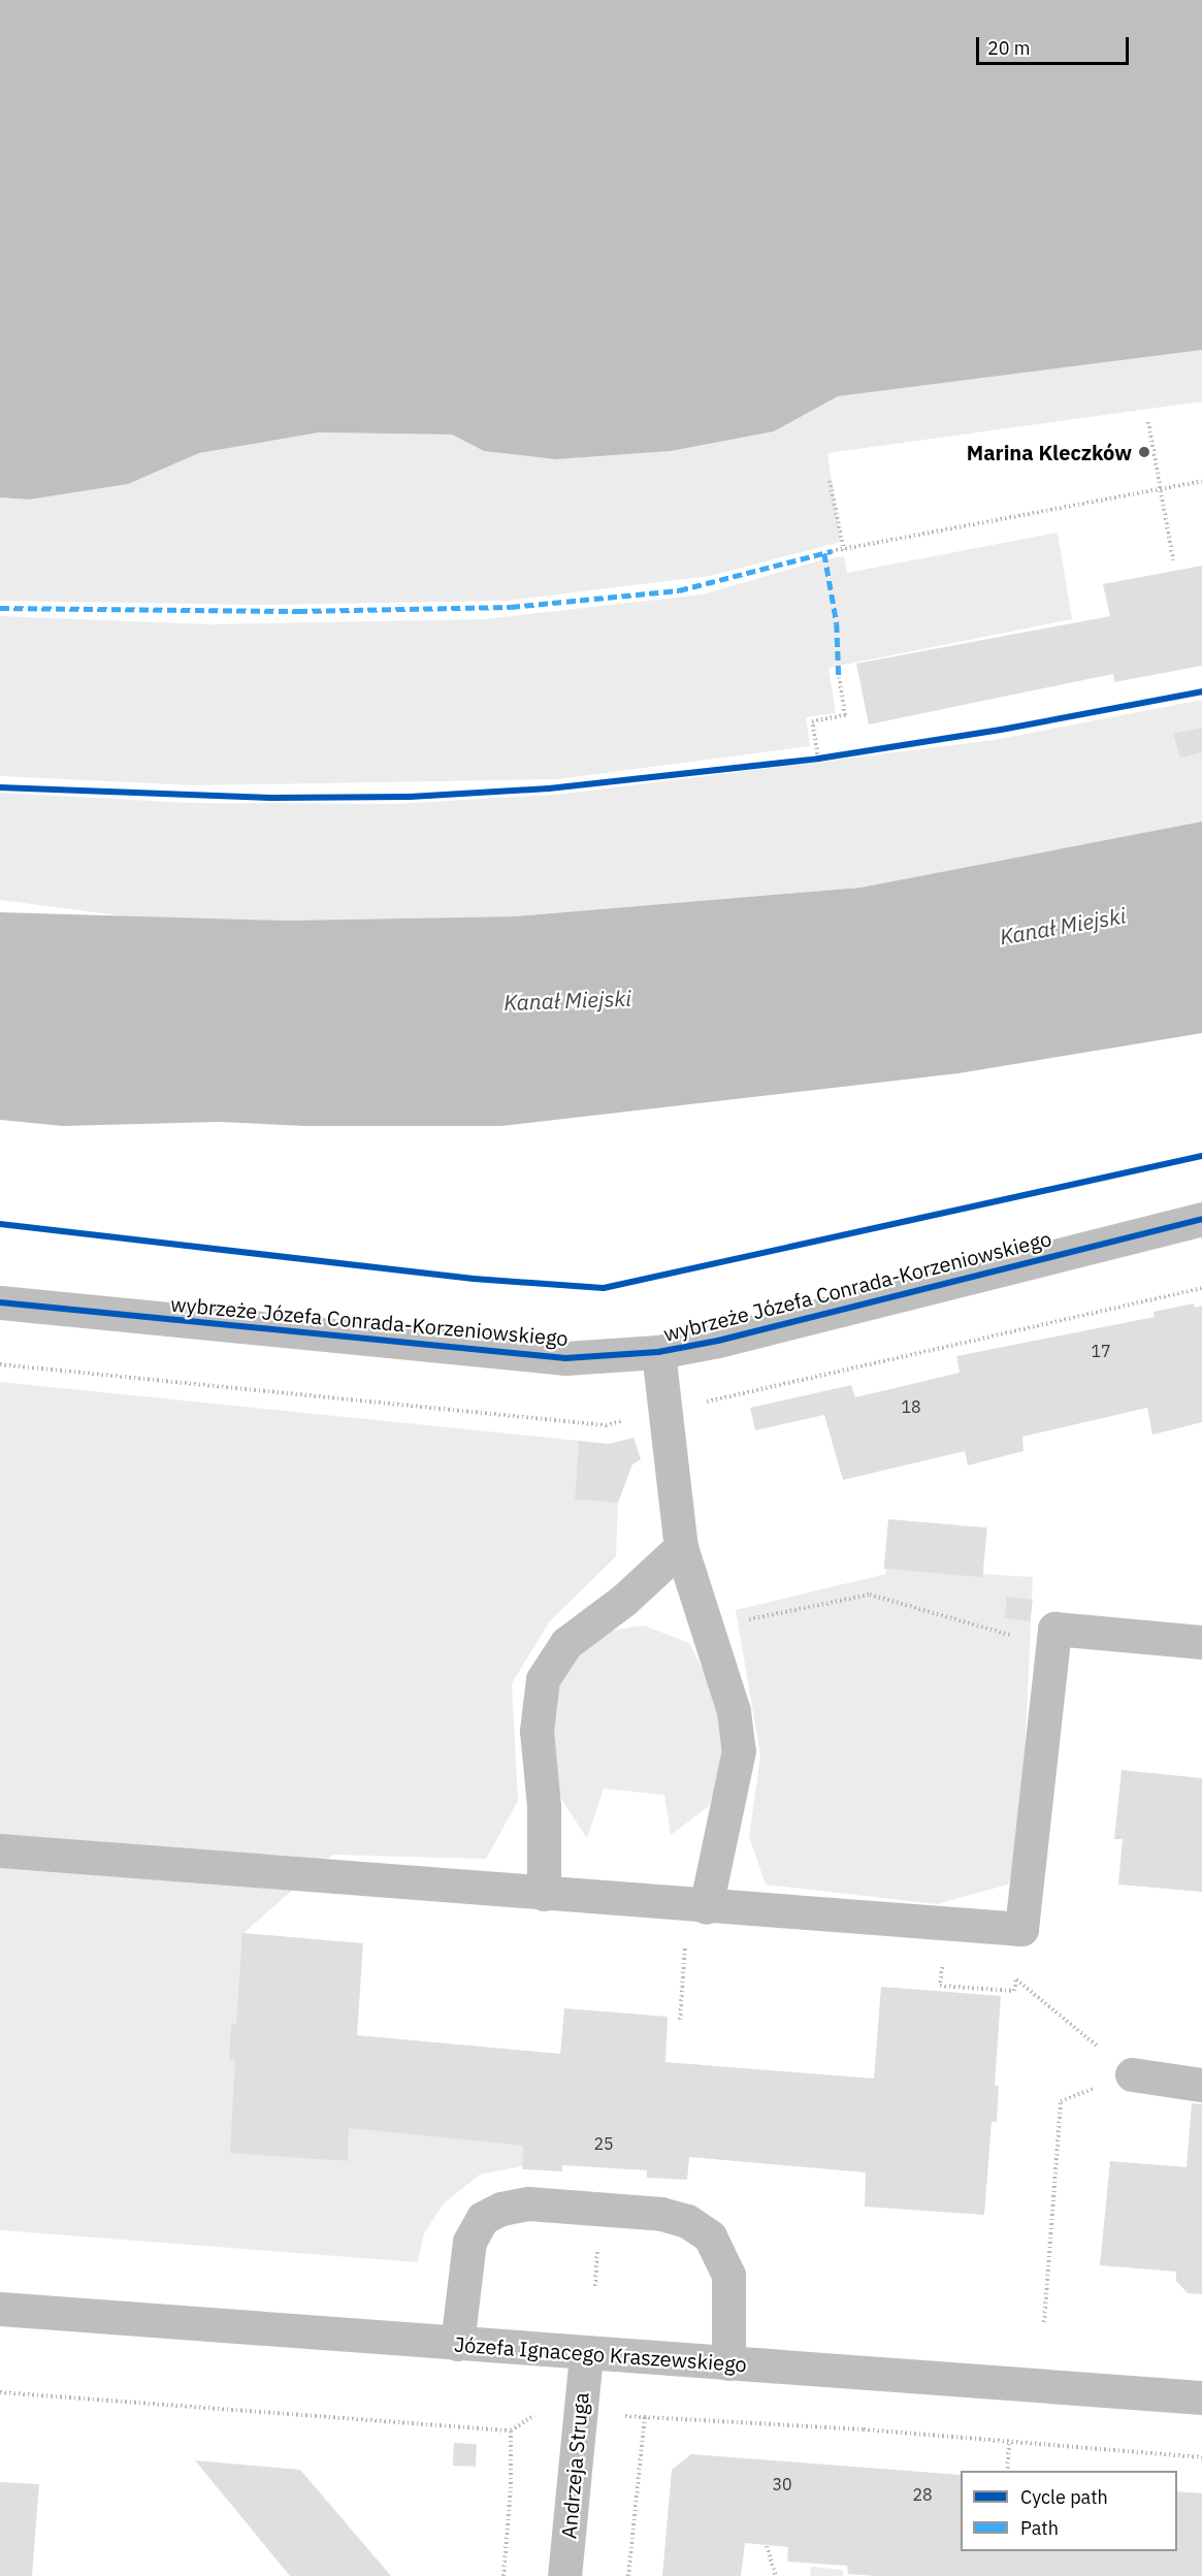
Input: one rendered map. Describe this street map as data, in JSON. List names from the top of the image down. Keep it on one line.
{"streets":{"street":["wybrzeże Józefa Conrada-Korzeniowskiego","Józefa Ignacego Kraszewskiego","Andrzeja Struga"]},"crossings":[["Józefa Ignacego Kraszewskiego","Andrzeja Struga"]],"water":["Kanał Miejski"],"places":["Marina Kleczków"],"house_numbers":["17","18","25","30","28"],"legend":["Cycle path","Path"],"scale_bar":"20 m"}
